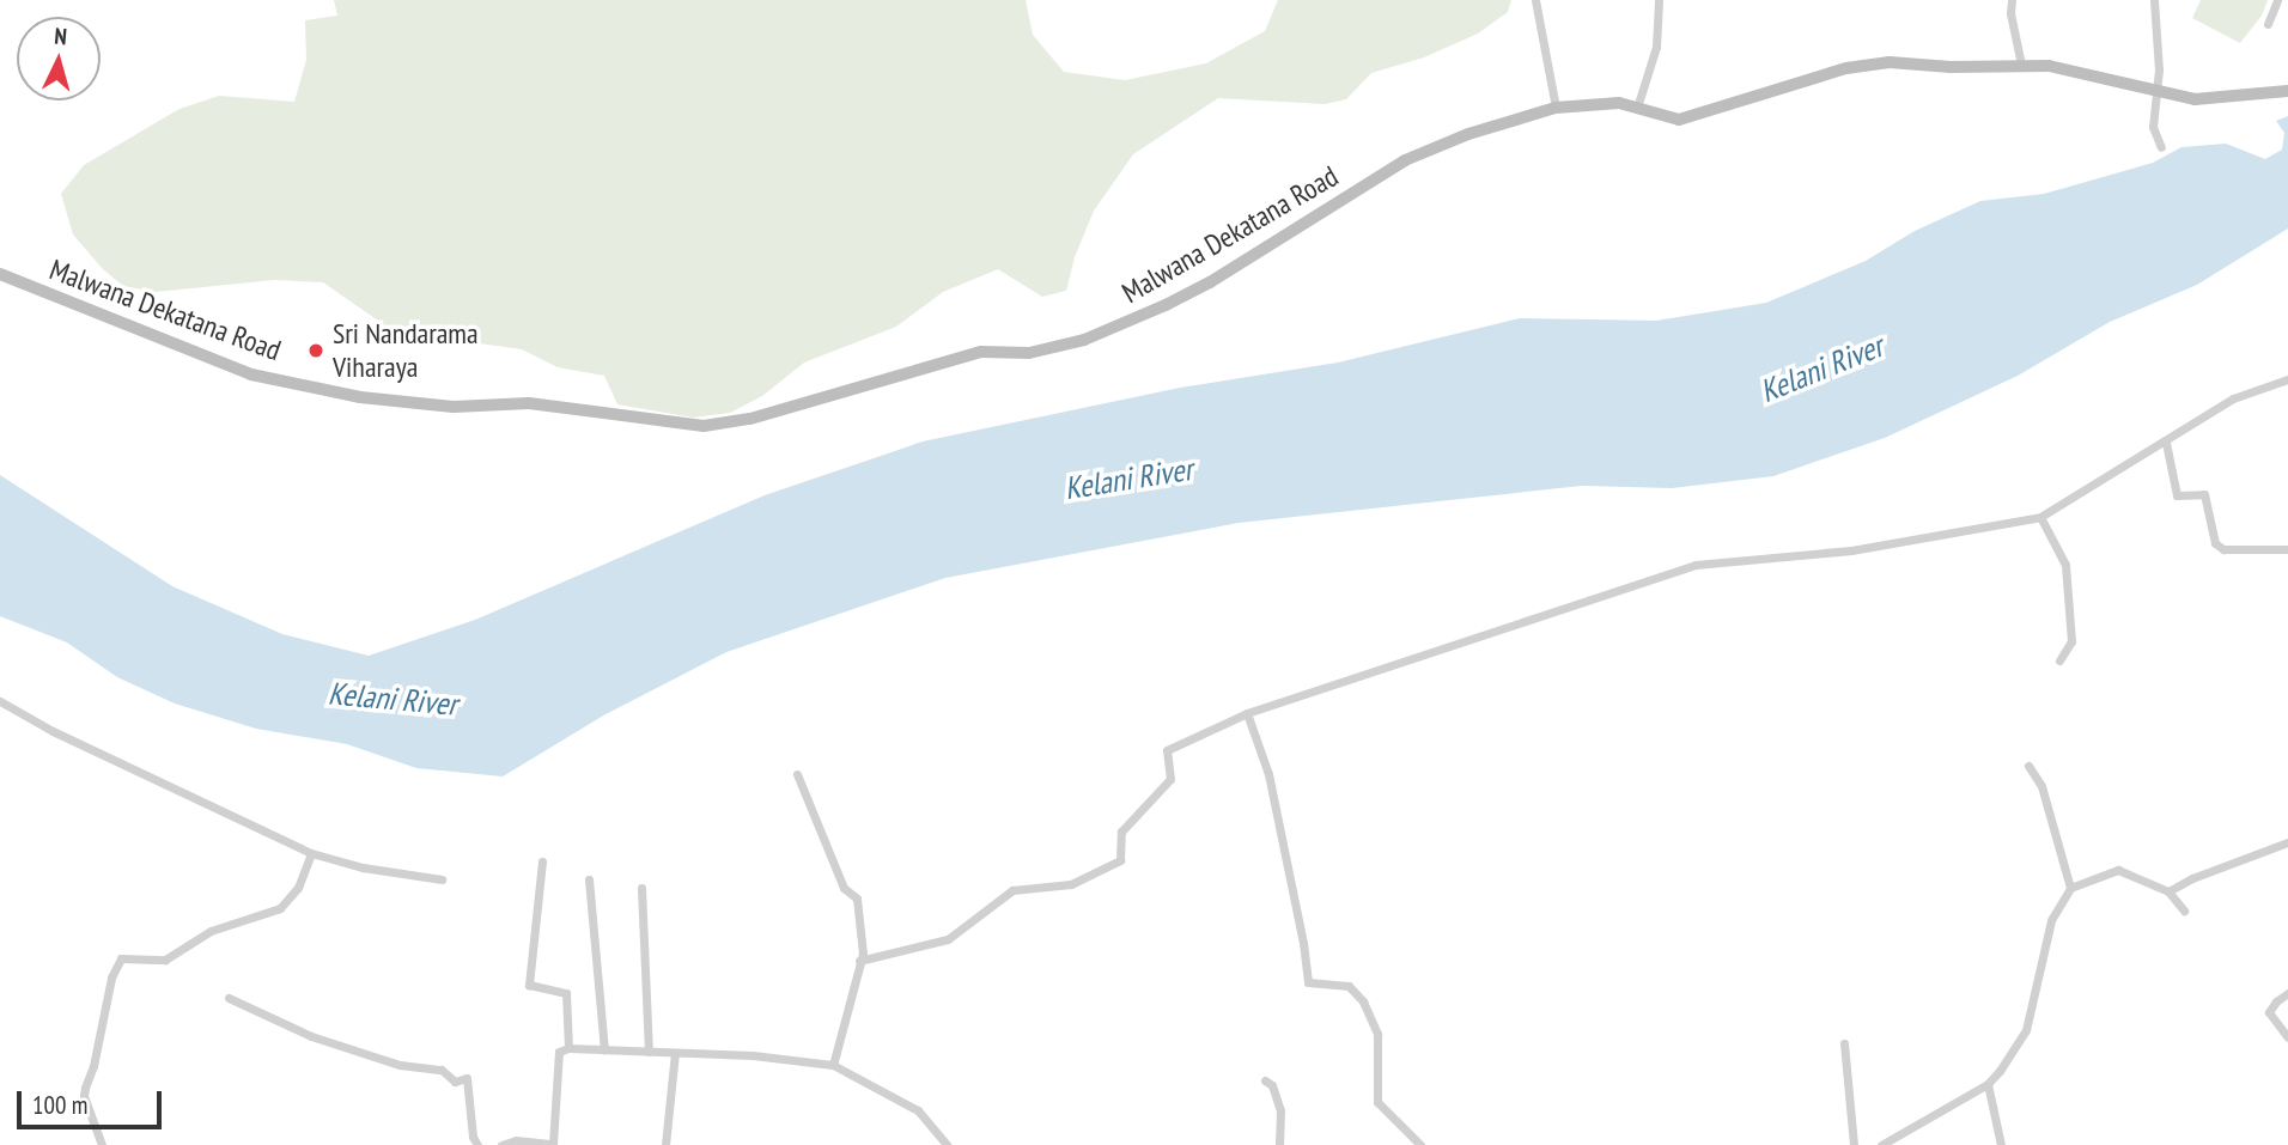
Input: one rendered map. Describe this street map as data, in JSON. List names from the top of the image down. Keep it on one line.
{"streets":{"main road":["Malwana Dekatana Road"]},"water":["Kelani River"],"places":["Sri Nandarama Viharaya"],"scale_bar":"100 m","north":"top"}
